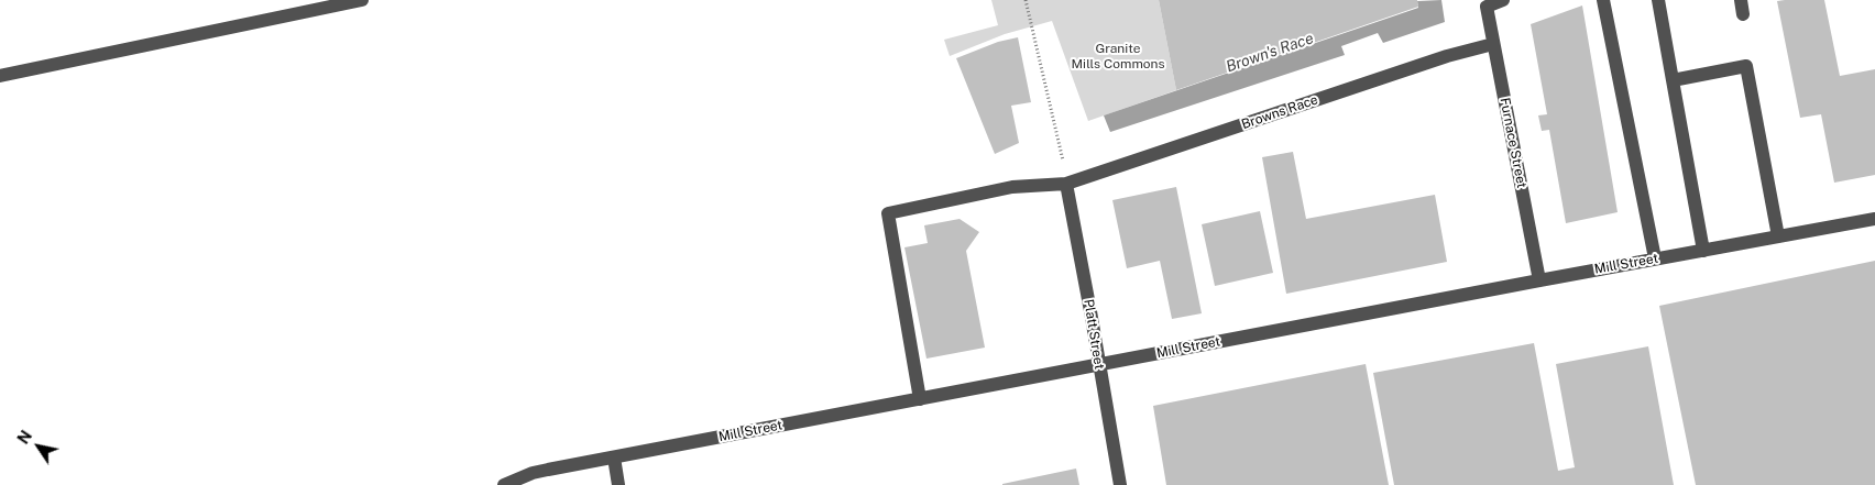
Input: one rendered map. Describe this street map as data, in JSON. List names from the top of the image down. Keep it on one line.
{"streets":{"street":["Browns Race","Furnace Street","Mill Street","Platt Street"]},"crossings":[["Browns Race","Furnace Street"],["Browns Race","Mill Street"],["Browns Race","Platt Street"],["Furnace Street","Mill Street"],["Mill Street","Platt Street"]],"water":["Brown's Race"],"parks":["Granite Mills Commons"],"north":"top left"}
